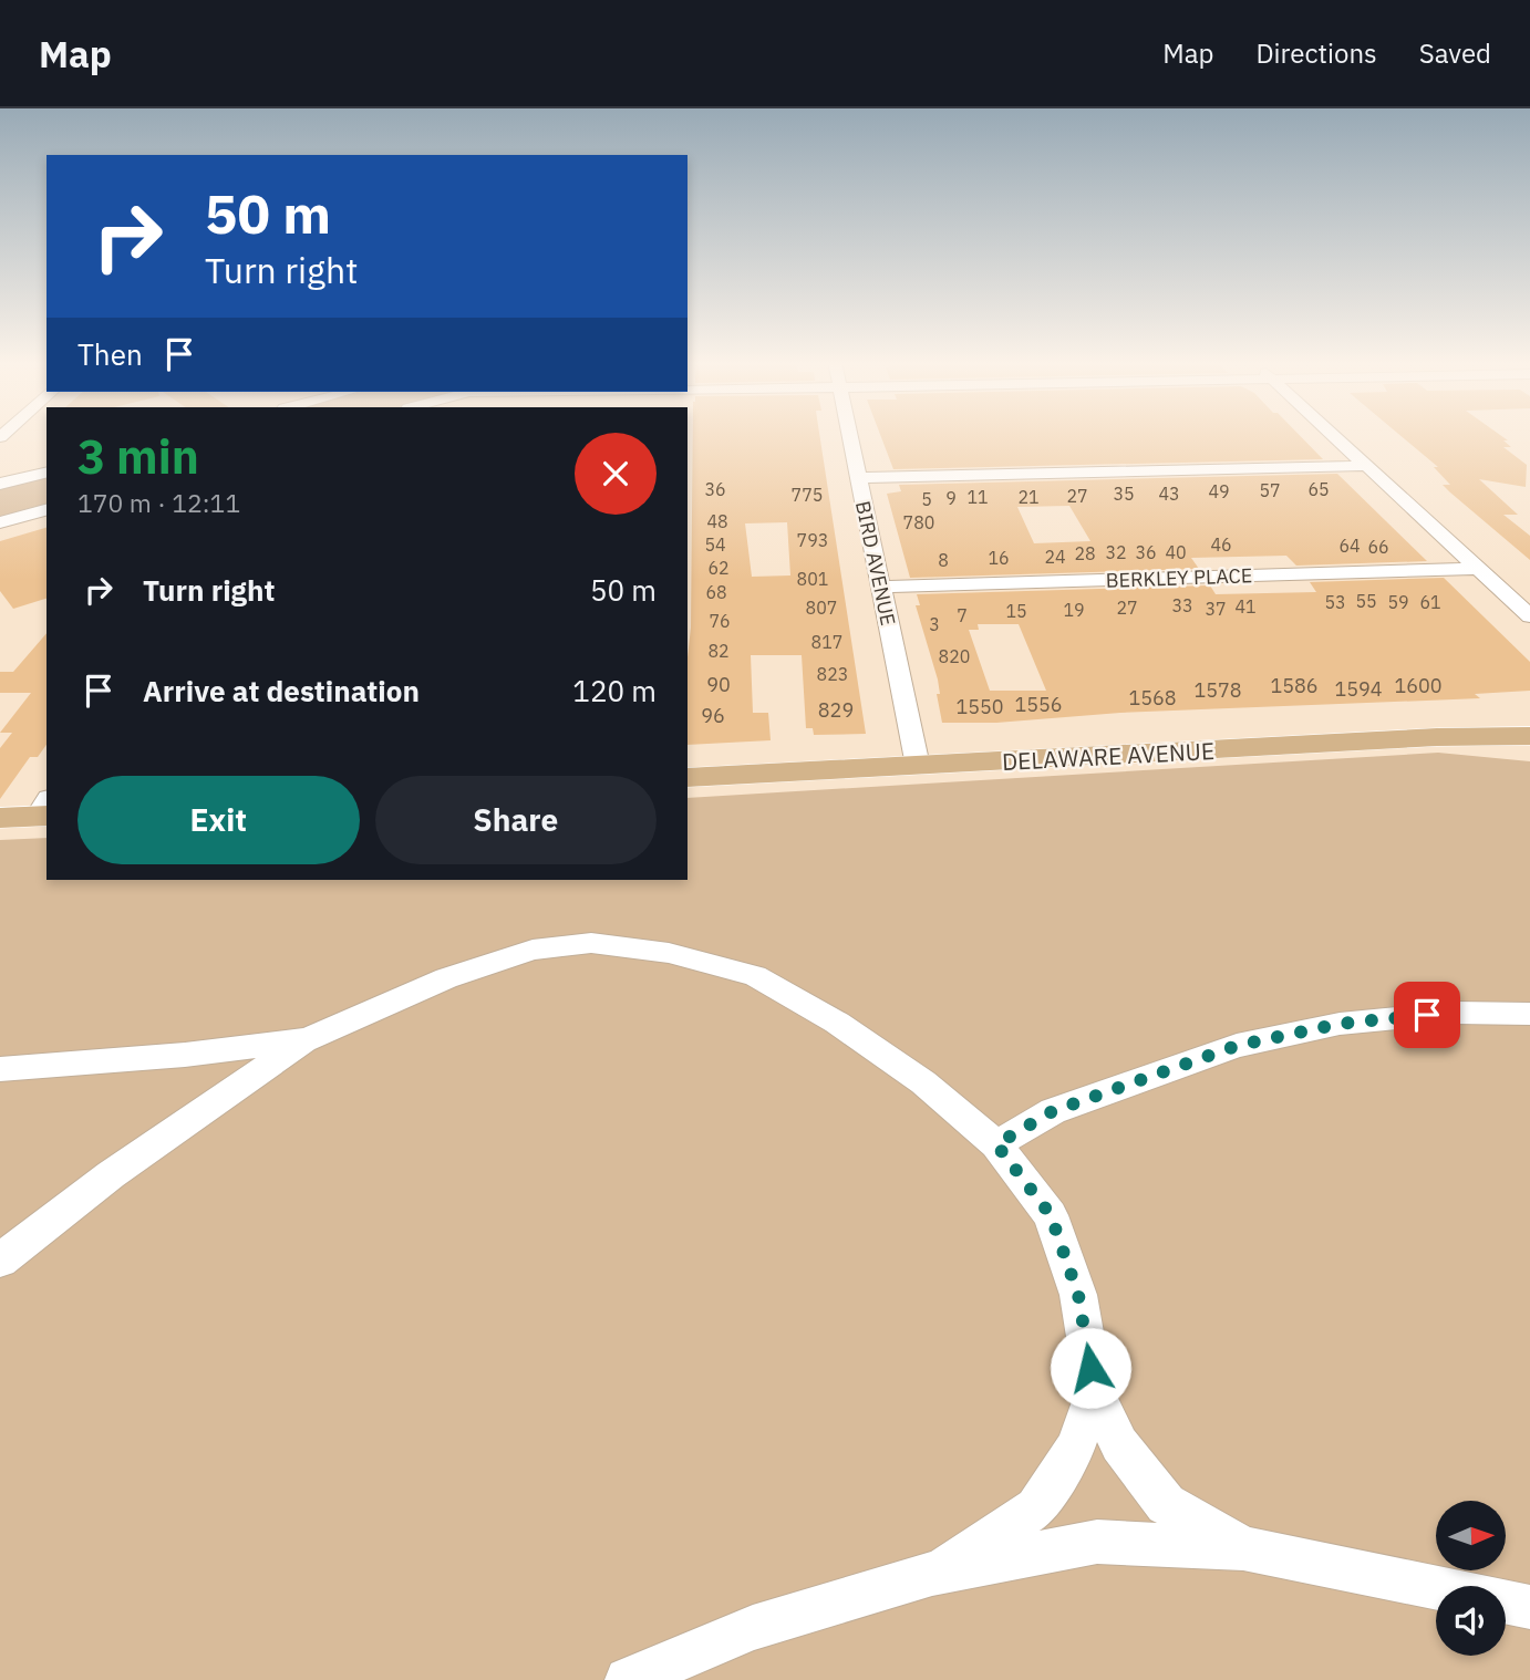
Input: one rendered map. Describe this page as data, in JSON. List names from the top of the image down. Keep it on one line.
{"streets":{"main road":["DELAWARE AVENUE"],"street":["BIRD AVENUE","BERKLEY PLACE"]},"crossings":[["BIRD AVENUE","BERKLEY PLACE"],["BIRD AVENUE","DELAWARE AVENUE"]],"house_numbers":["36","65","57","49","35","43","775","27","11","21","9","5","48","780","793","54","46","64","66","32","36","40","28","24","16","8","62","801","68","55","53","59","61","33","41","807","27","37","19","15","7","76","3","817","82","820","823","90","1586","1600","1594","1578","1568","1556","1550","829","96"],"north":"right","page":{"header":"Map","nav":["Map","Directions","Saved"],"turn":["50 m","Turn right"],"then":"Then","heading":["3 min","170 m · 12:11"],"list":[{"name":"Turn right","value":"50 m"},{"name":"Arrive at destination","value":"120 m"}],"buttons":["Exit","Share"]}}
